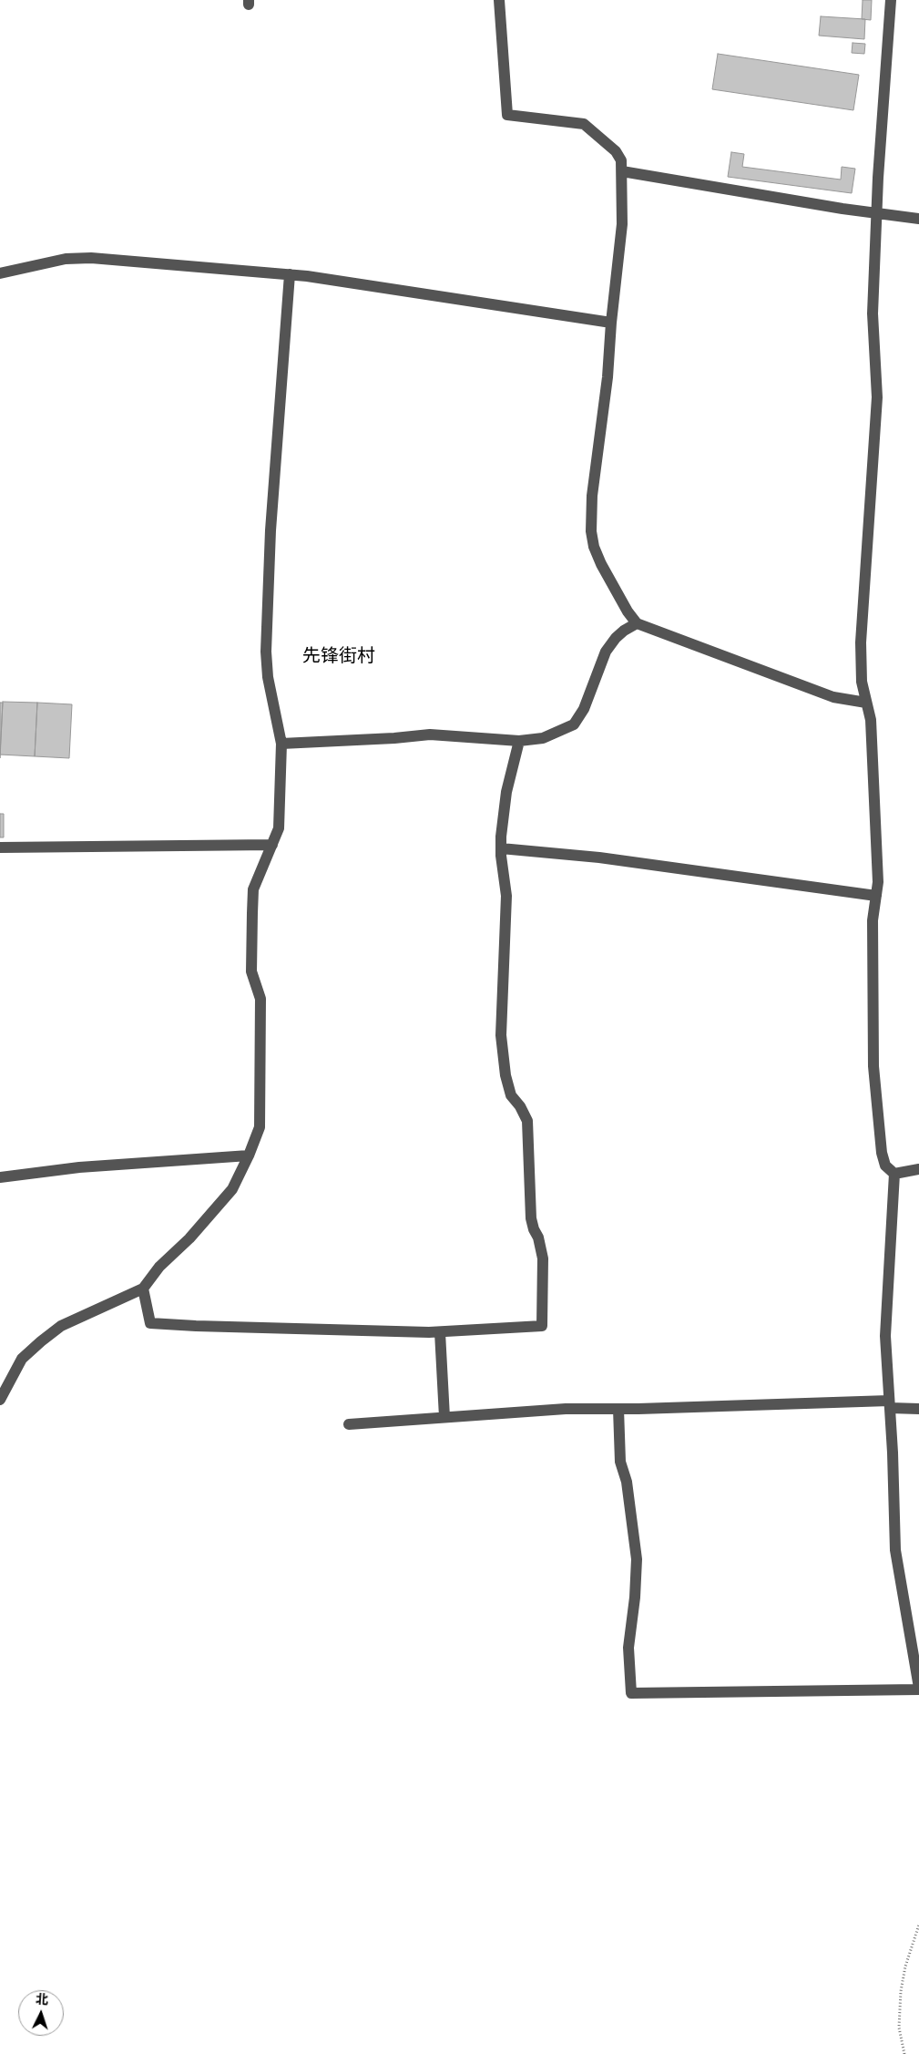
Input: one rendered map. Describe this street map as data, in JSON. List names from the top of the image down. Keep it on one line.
{"districts":["先锋街村"],"north":"top"}
